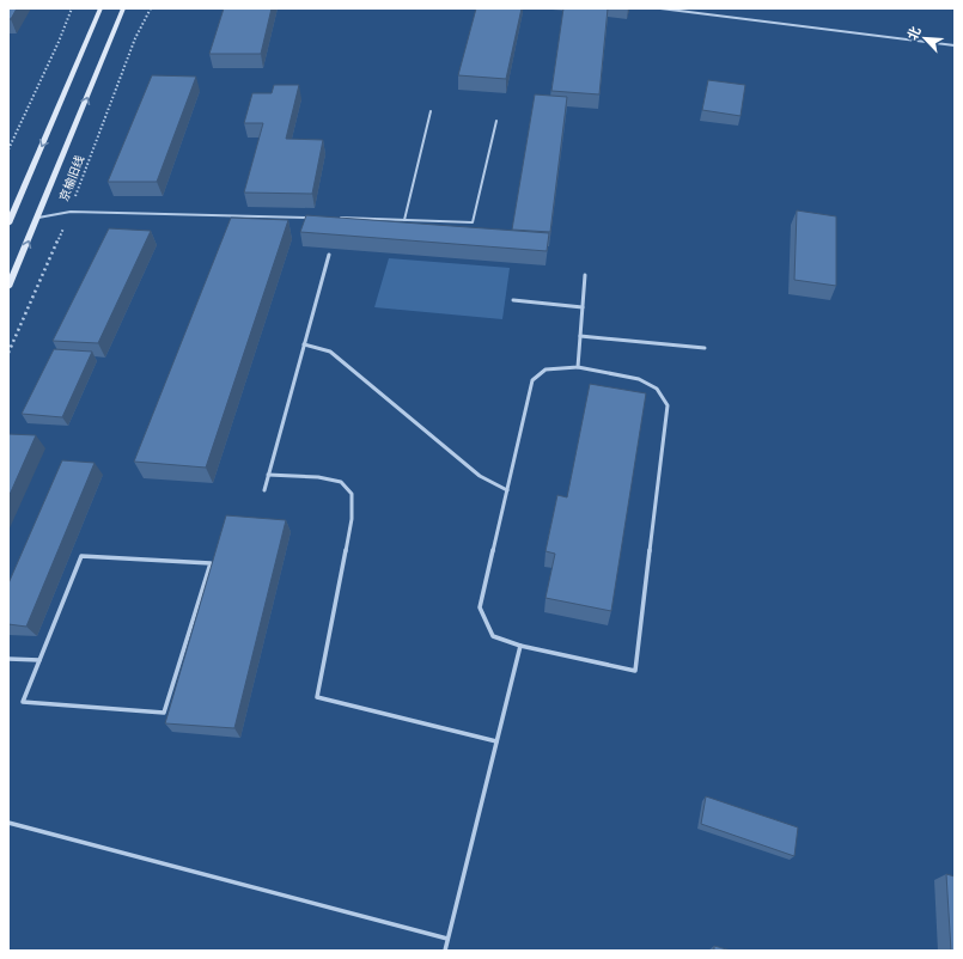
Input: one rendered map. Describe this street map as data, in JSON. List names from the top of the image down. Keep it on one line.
{"streets":{"main road":["京榆旧线"]},"north":"top left"}
